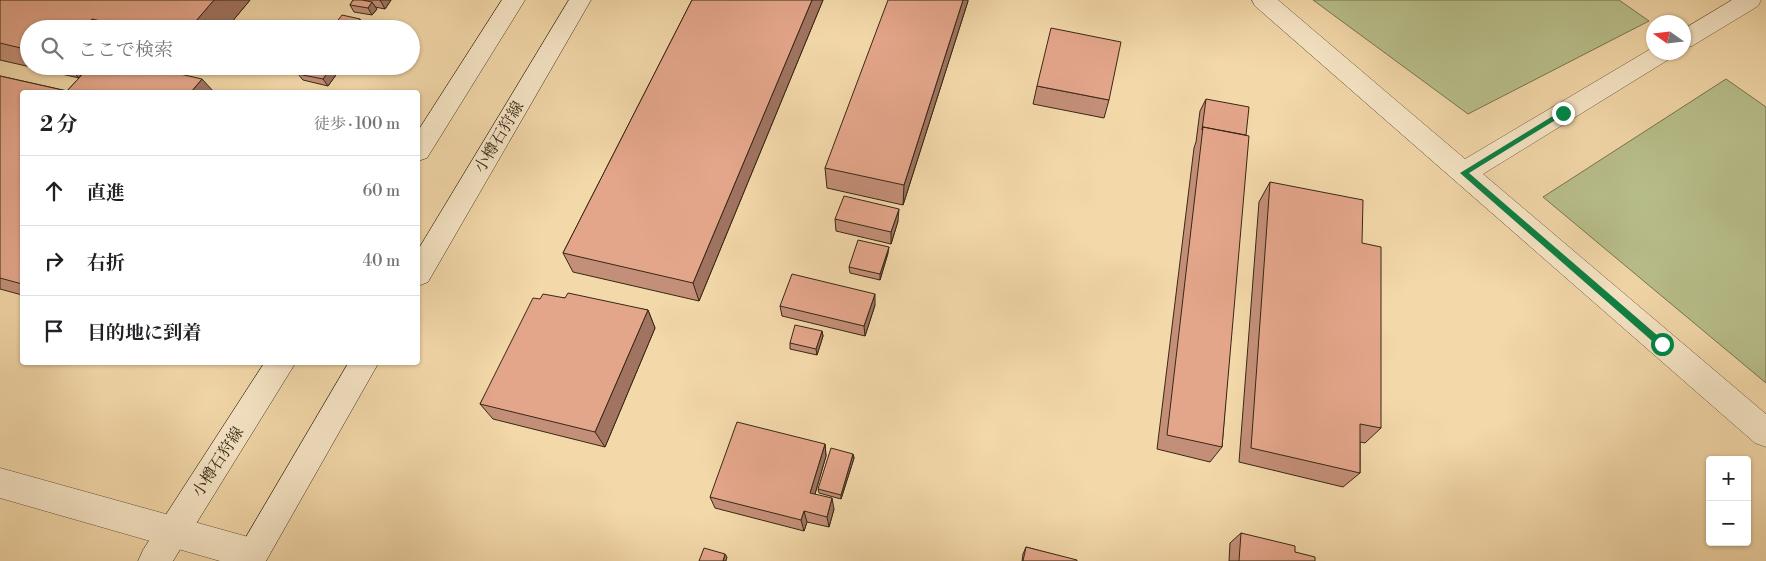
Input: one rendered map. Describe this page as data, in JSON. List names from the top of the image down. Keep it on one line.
{"streets":{"street":["小樽石狩線"]},"north":"left","page":{"search":"ここで検索","heading":["2 分","徒歩 · 100 m"],"list":[["直進","60 m"],["右折","40 m"],"目的地に到着"],"map_buttons":["+","−"]}}
